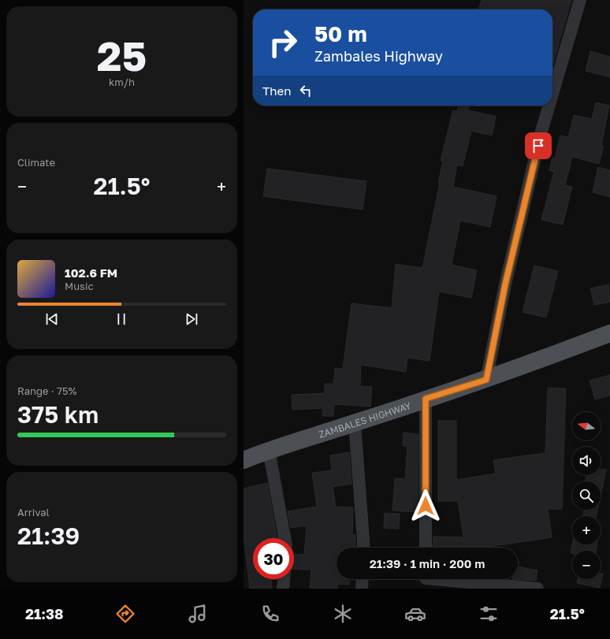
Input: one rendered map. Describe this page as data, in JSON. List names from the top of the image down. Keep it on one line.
{"streets":{"main road":["ZAMBALES HIGHWAY"]},"north":"left","page":{"tile":[["25","km/h"],"Climate",["Range · 75%","375 km"],["Arrival","21:39"]],"turn":["50 m","Zambales Highway"],"then":"Then","heat":["−","21.5°","+"],"song":["102.6 FM","Music"],"map_buttons":["+","−"],"limit":"30","trip":"21:39 · 1 min · 200 m","tabs":["21:38","21.5°"]}}
